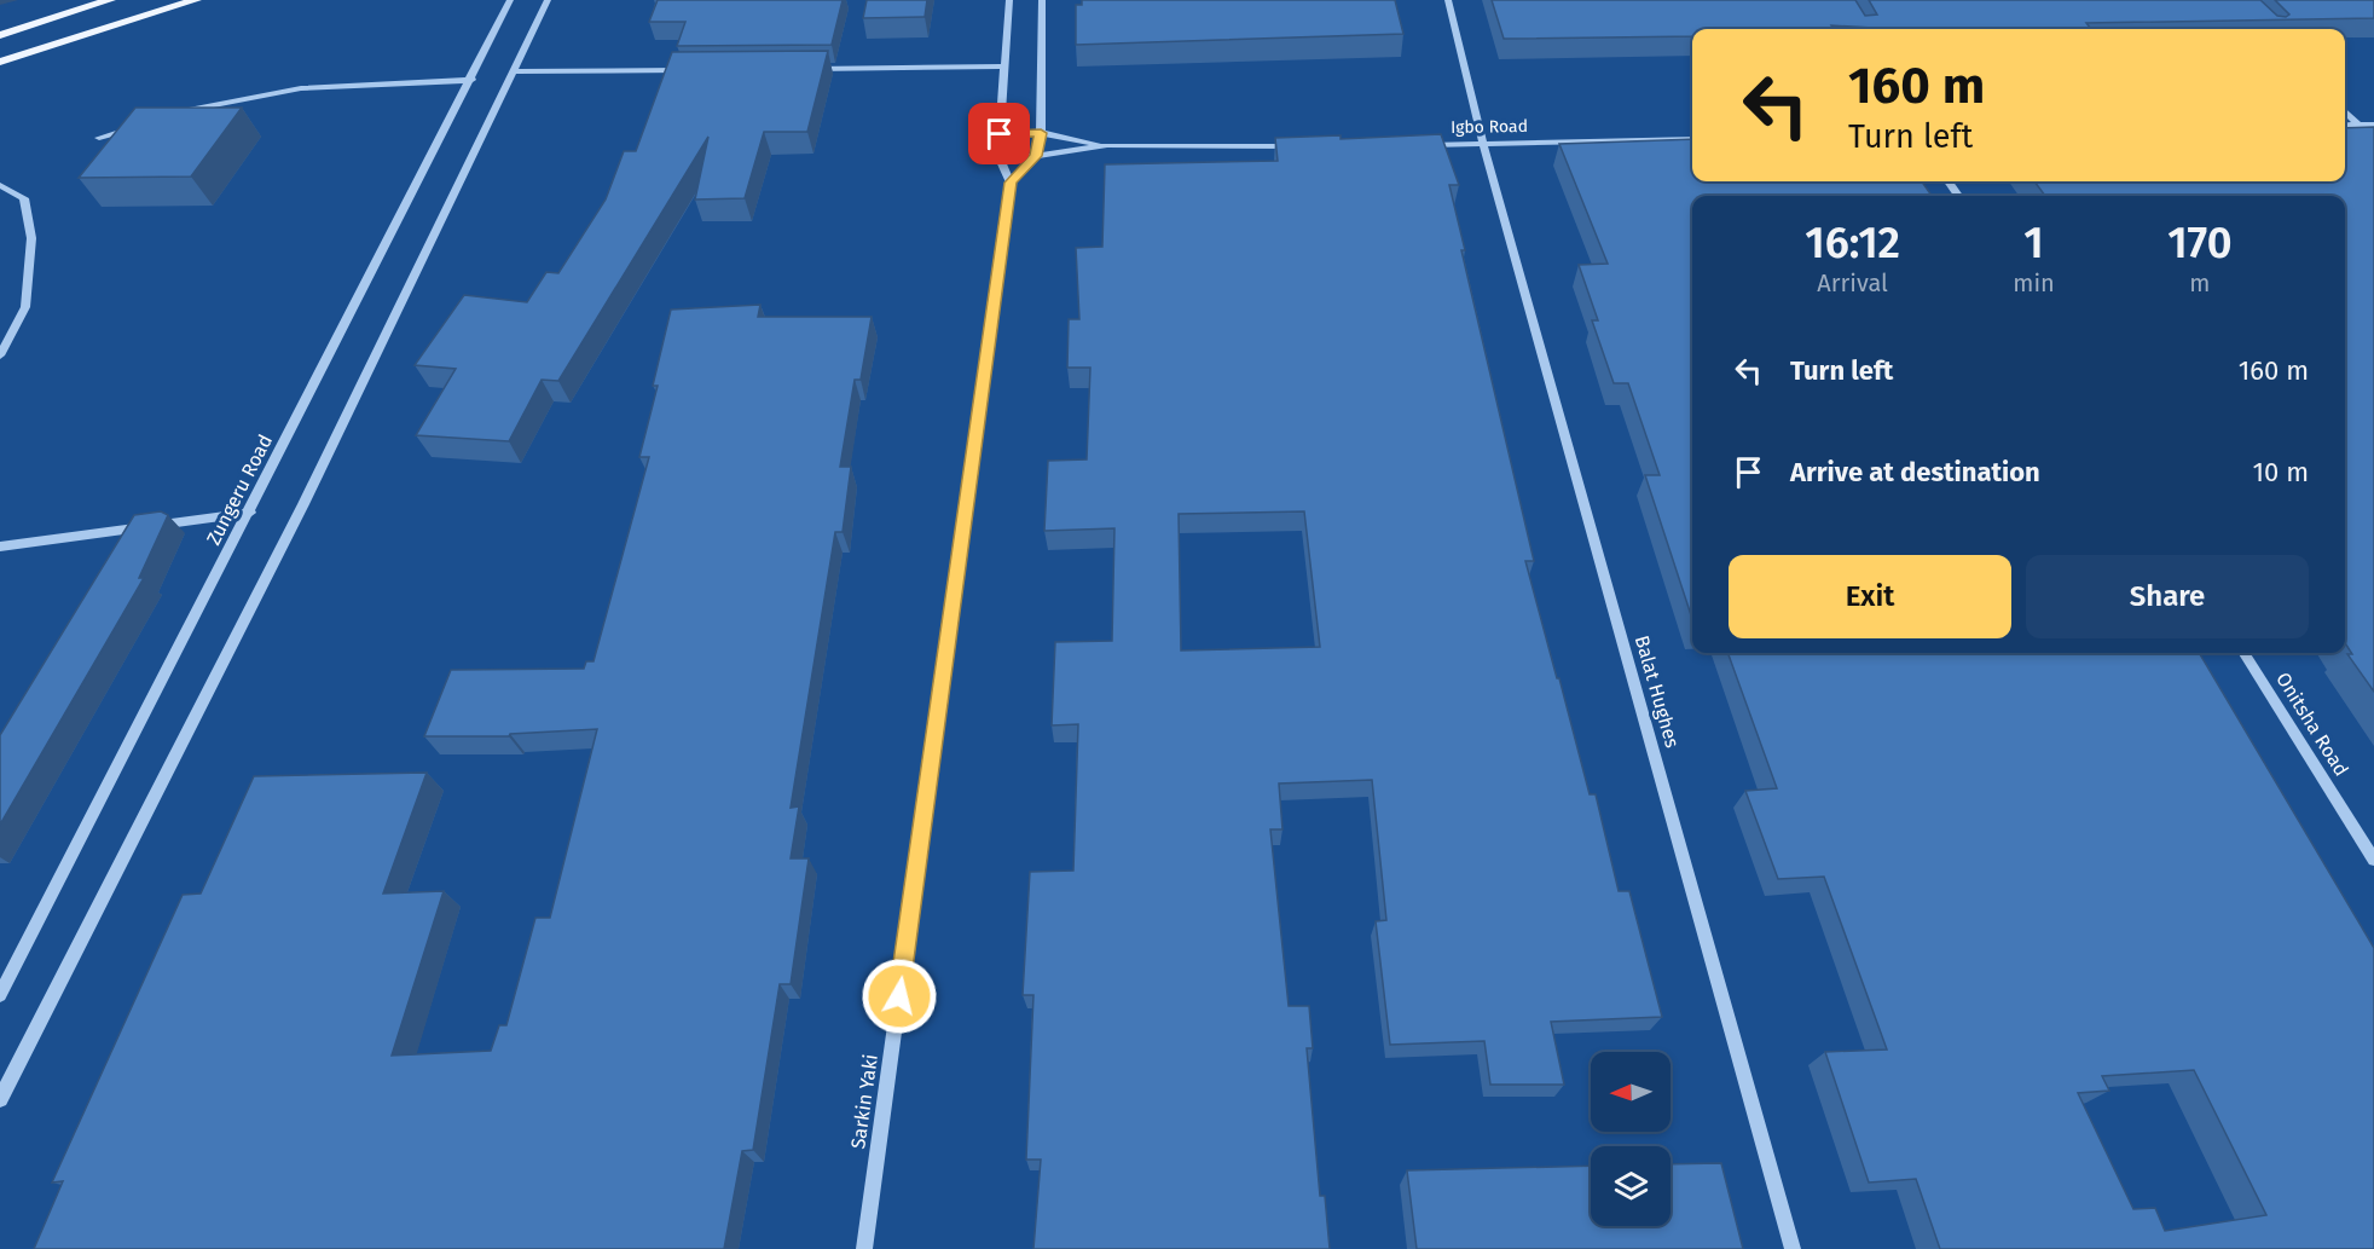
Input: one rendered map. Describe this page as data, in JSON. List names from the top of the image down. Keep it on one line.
{"streets":{"street":["Igbo Road","Zungeru Road","Balat Hughes","Onitsha Road","Sarkin Yaki"]},"crossings":[["Igbo Road","Balat Hughes"]],"north":"left","page":{"turn":["160 m","Turn left"],"eta":["16:12","Arrival","1","min","170","m"],"list":[{"name":"Turn left","value":"160 m"},{"name":"Arrive at destination","value":"10 m"}],"buttons":["Exit","Share"]}}
